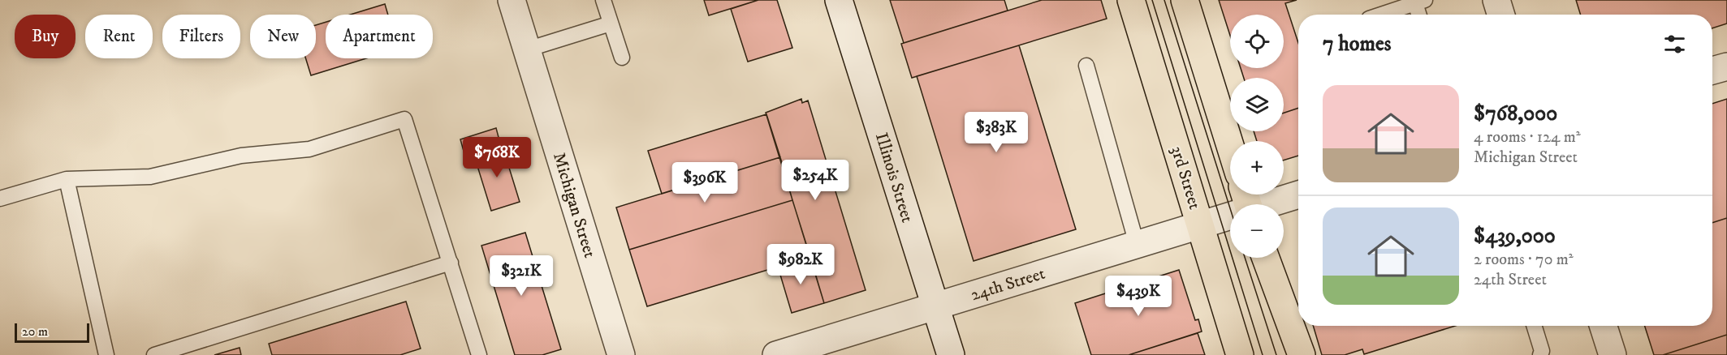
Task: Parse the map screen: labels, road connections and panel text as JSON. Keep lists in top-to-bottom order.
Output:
{
  "streets": {
    "main road": ["3rd Street"],
    "street": ["Illinois Street", "Michigan Street", "24th Street"]
  },
  "crossings": [
    ["Illinois Street", "24th Street"],
    ["3rd Street", "24th Street"]
  ],
  "scale_bar": "20 m",
  "page": {
    "map_buttons": ["+", "−"],
    "chip": [
      "Buy",
      "Rent",
      "Filters",
      "New",
      "Apartment"
    ],
    "heading": "7 homes",
    "list": [
      {
        "name": "$768,000",
        "note": "4 rooms · 124 m² · Michigan Street"
      },
      {
        "name": "$439,000",
        "note": "2 rooms · 70 m² · 24th Street"
      }
    ],
    "price": [
      "$383K",
      "$768K",
      "$254K",
      "$396K",
      "$982K",
      "$321K",
      "$439K"
    ],
    "scale": "20 m"
  }
}
